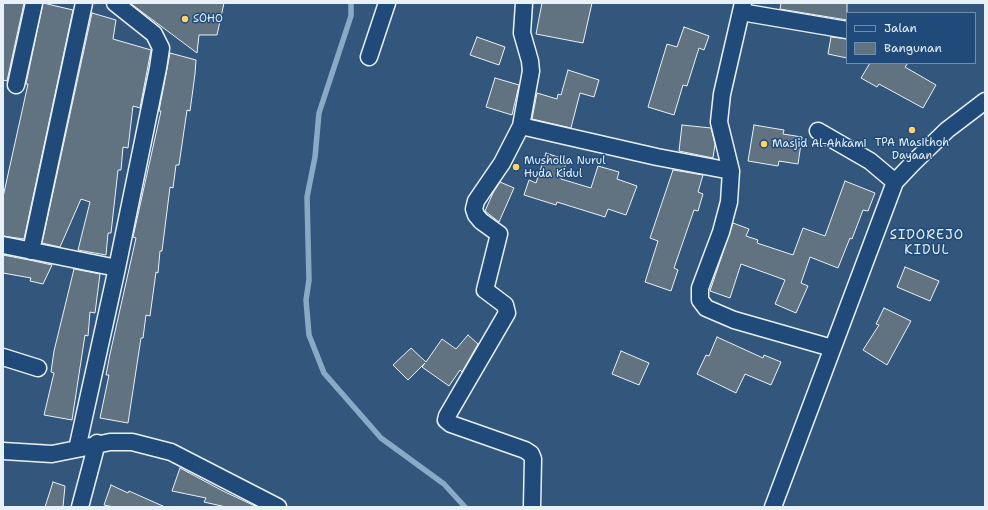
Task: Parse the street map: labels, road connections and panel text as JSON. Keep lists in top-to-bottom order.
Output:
{
  "districts": ["SIDOREJO KIDUL"],
  "places": [
    "SOHO",
    "TPA Masithoh Dayaan",
    "Masjid Al-Ahkami",
    "Musholla Nurul Huda Kidul"
  ],
  "legend": ["Jalan", "Bangunan"]
}
